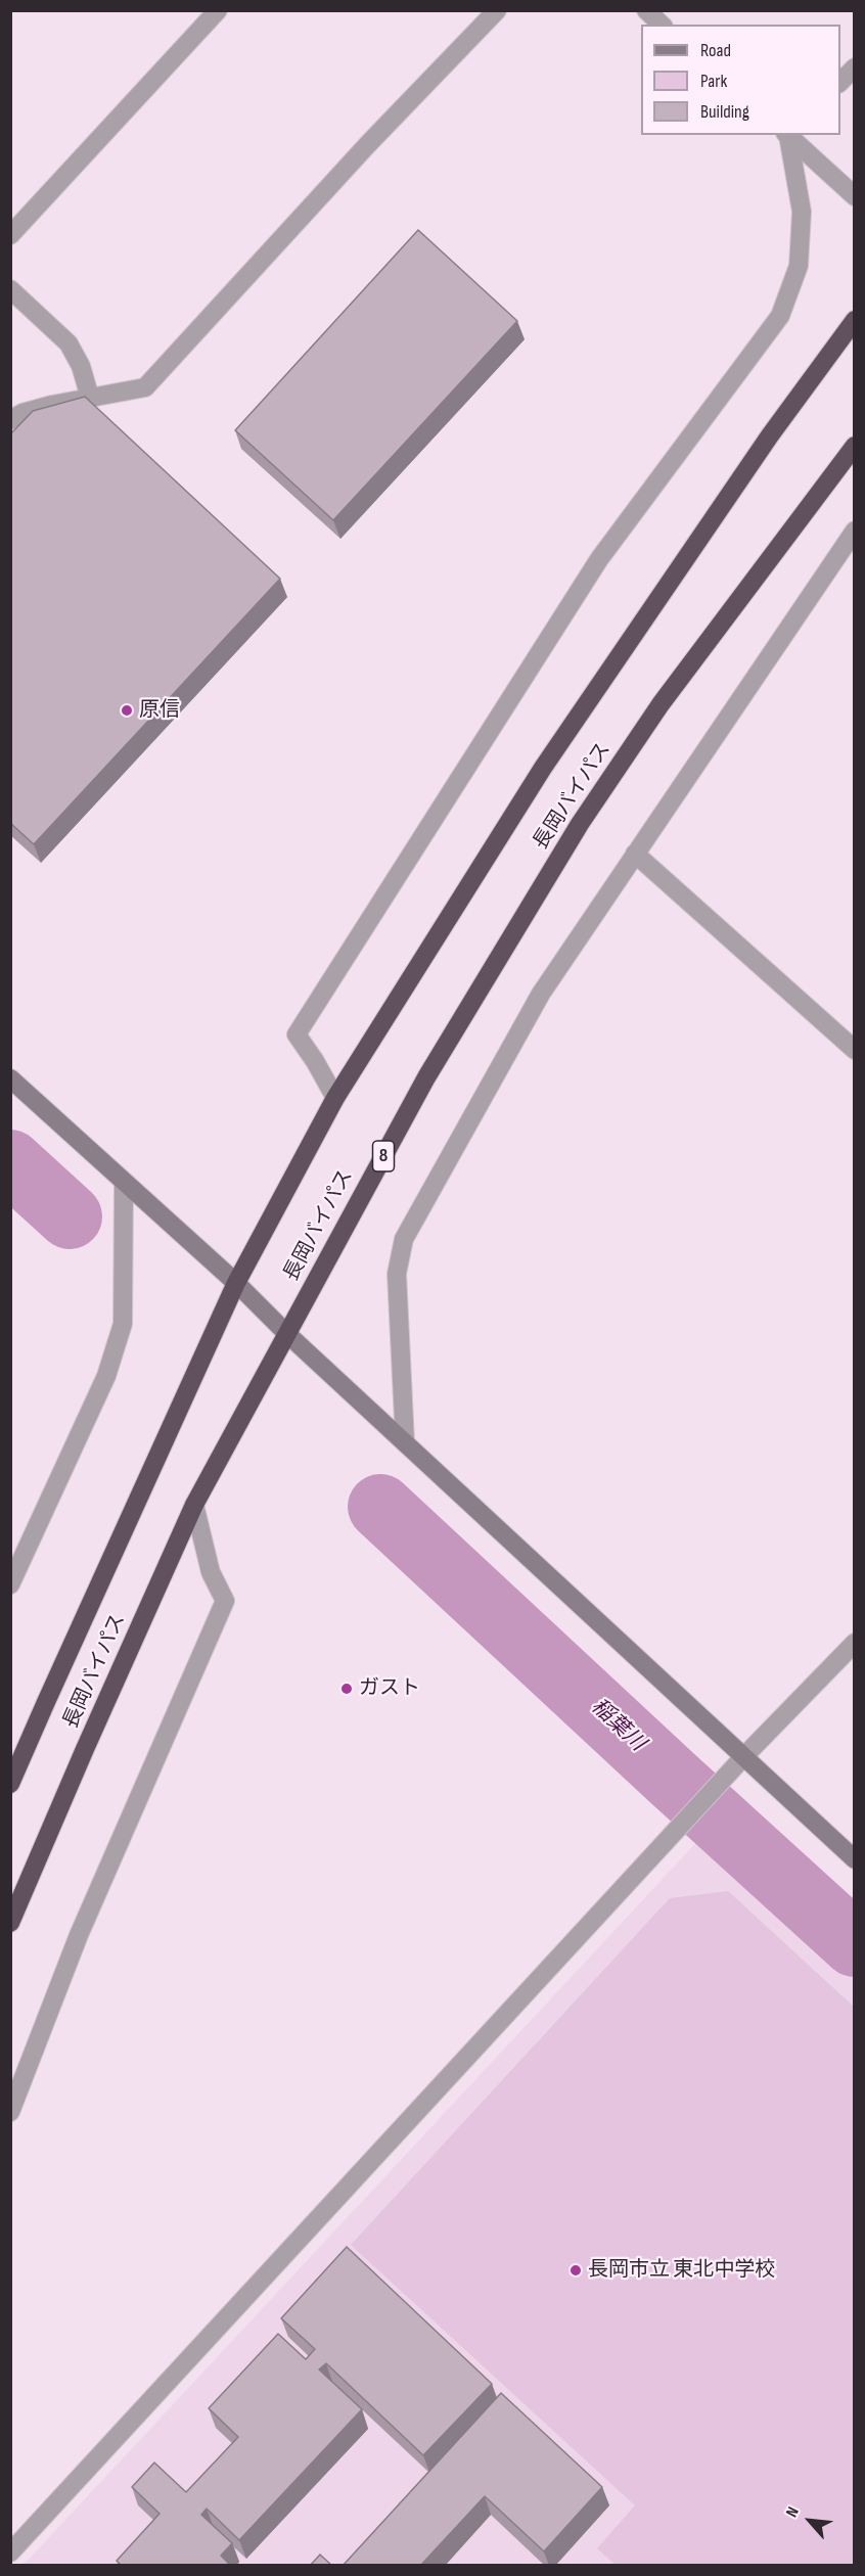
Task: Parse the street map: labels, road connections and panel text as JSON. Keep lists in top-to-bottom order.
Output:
{
  "streets": {
    "highway": ["長岡バイパス", "8"]
  },
  "water": ["稲葉川"],
  "places": ["原信", "ガスト", "長岡市立 東北中学校"],
  "legend": ["Road", "Park", "Building"],
  "north": "top left"
}
